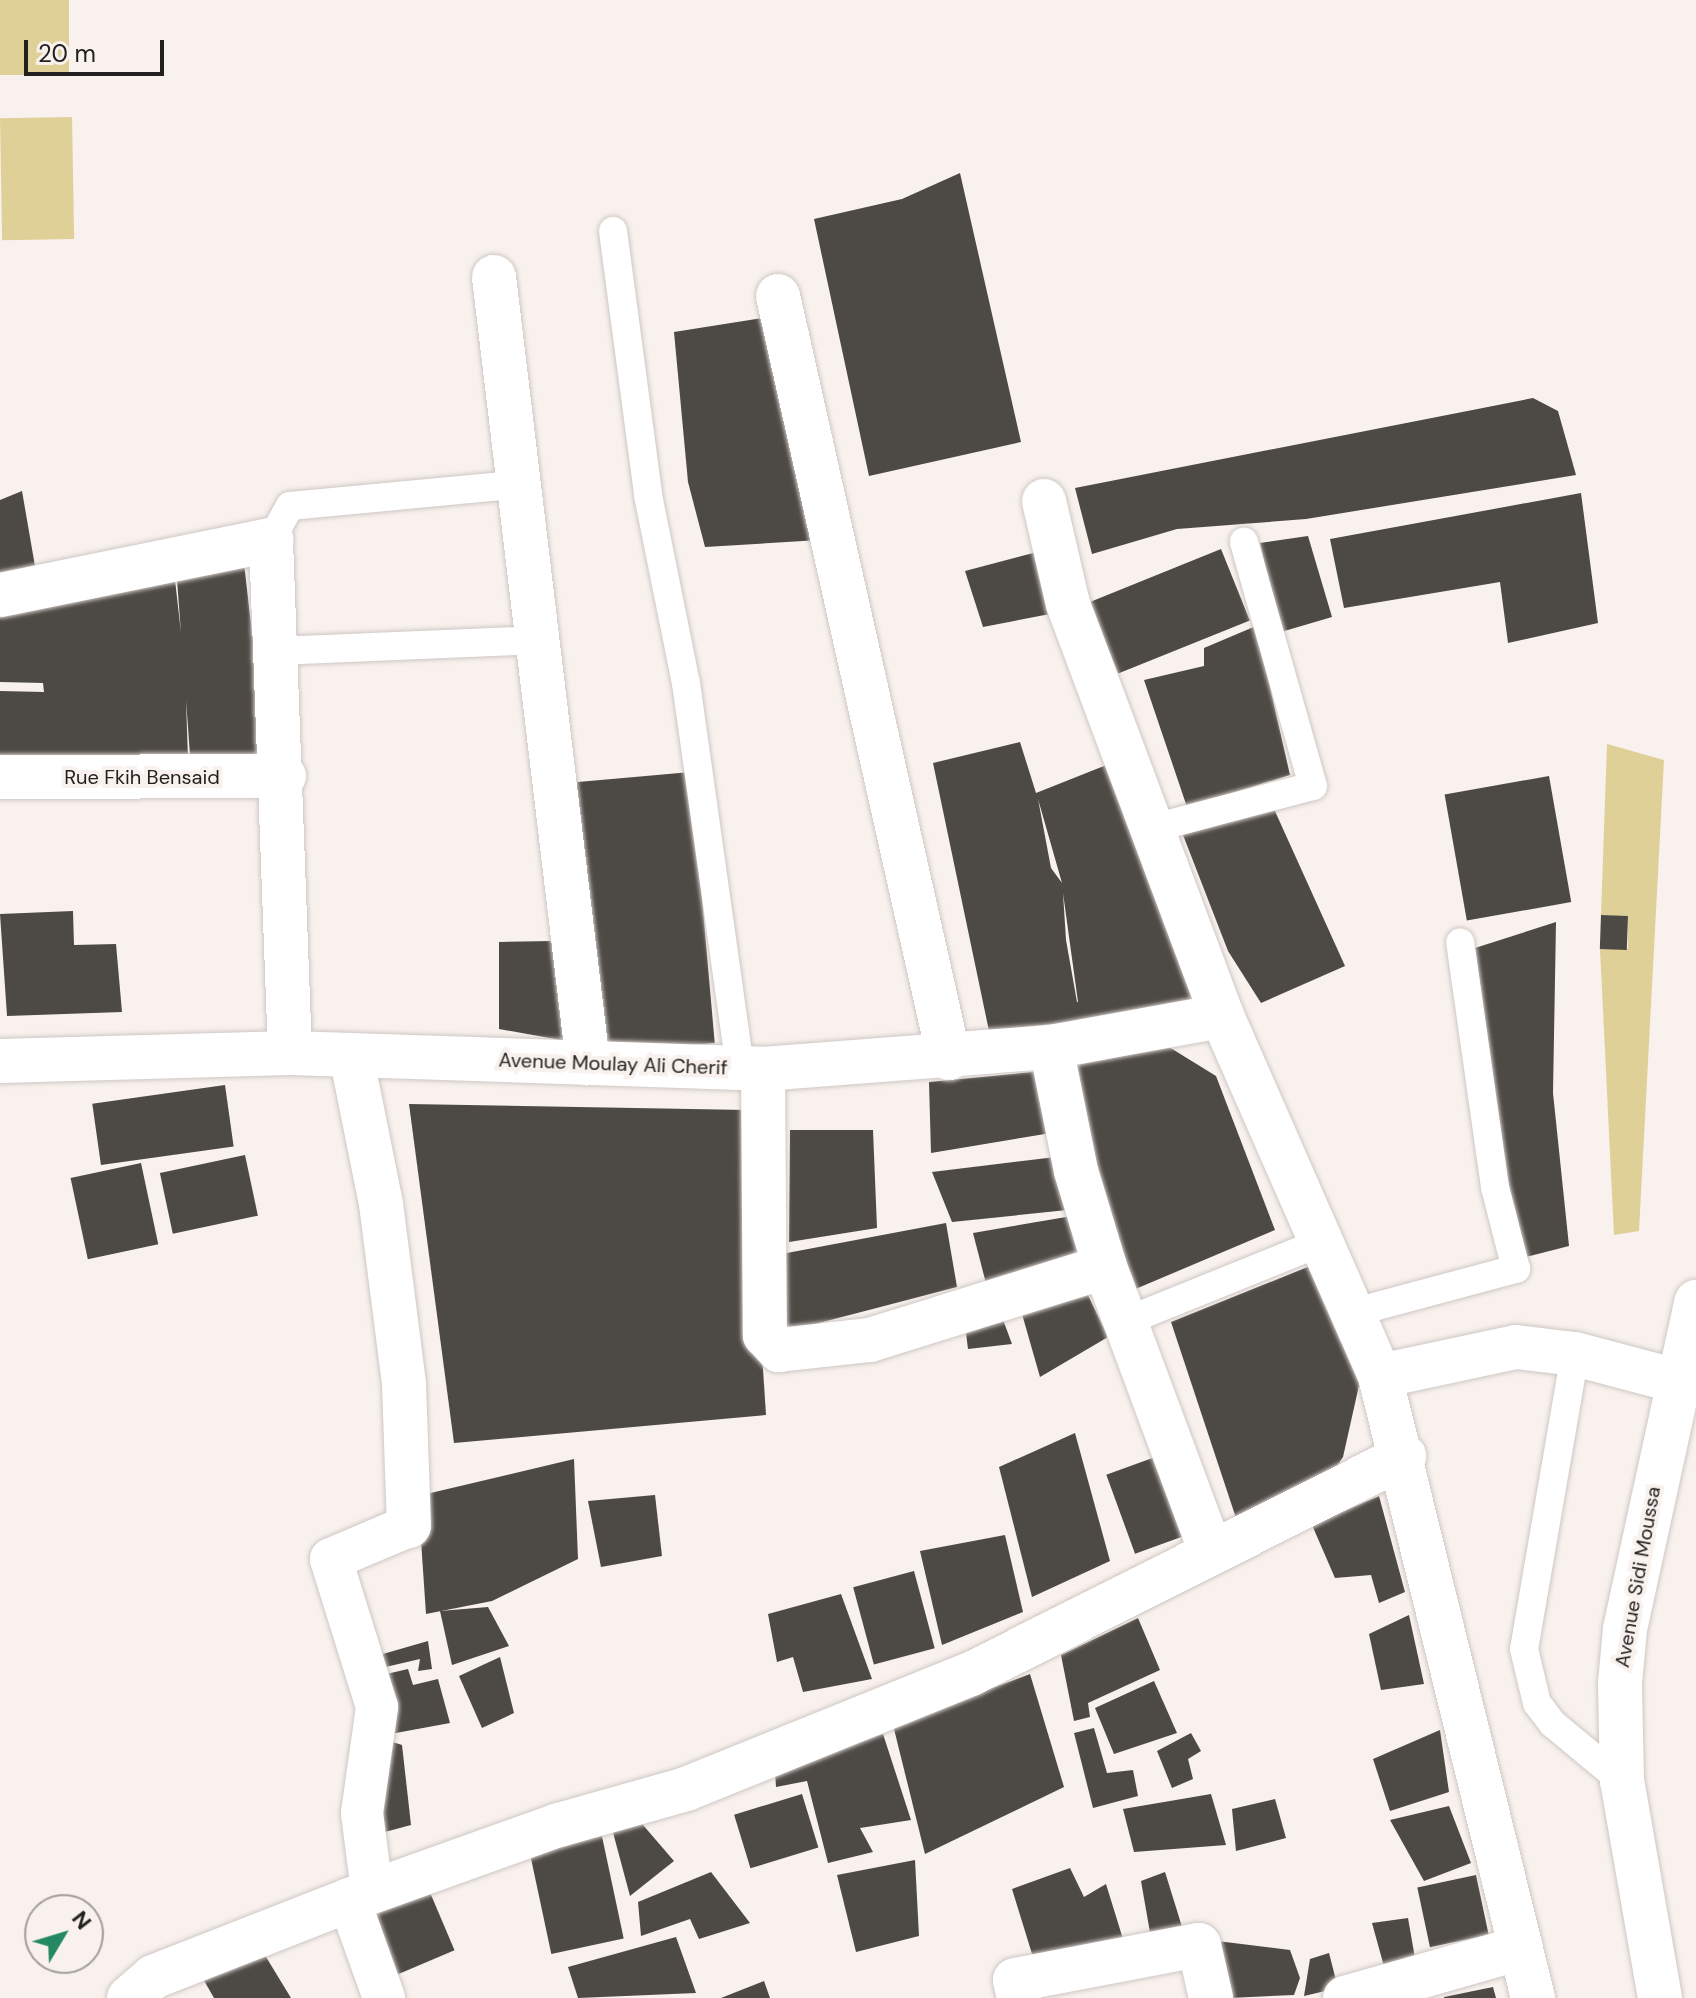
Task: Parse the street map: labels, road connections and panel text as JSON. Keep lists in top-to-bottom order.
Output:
{
  "streets": {
    "street": ["Rue Fkih Bensaid", "Avenue Moulay Ali Cherif", "Avenue Sidi Moussa"]
  },
  "scale_bar": "20 m",
  "north": "top right"
}
